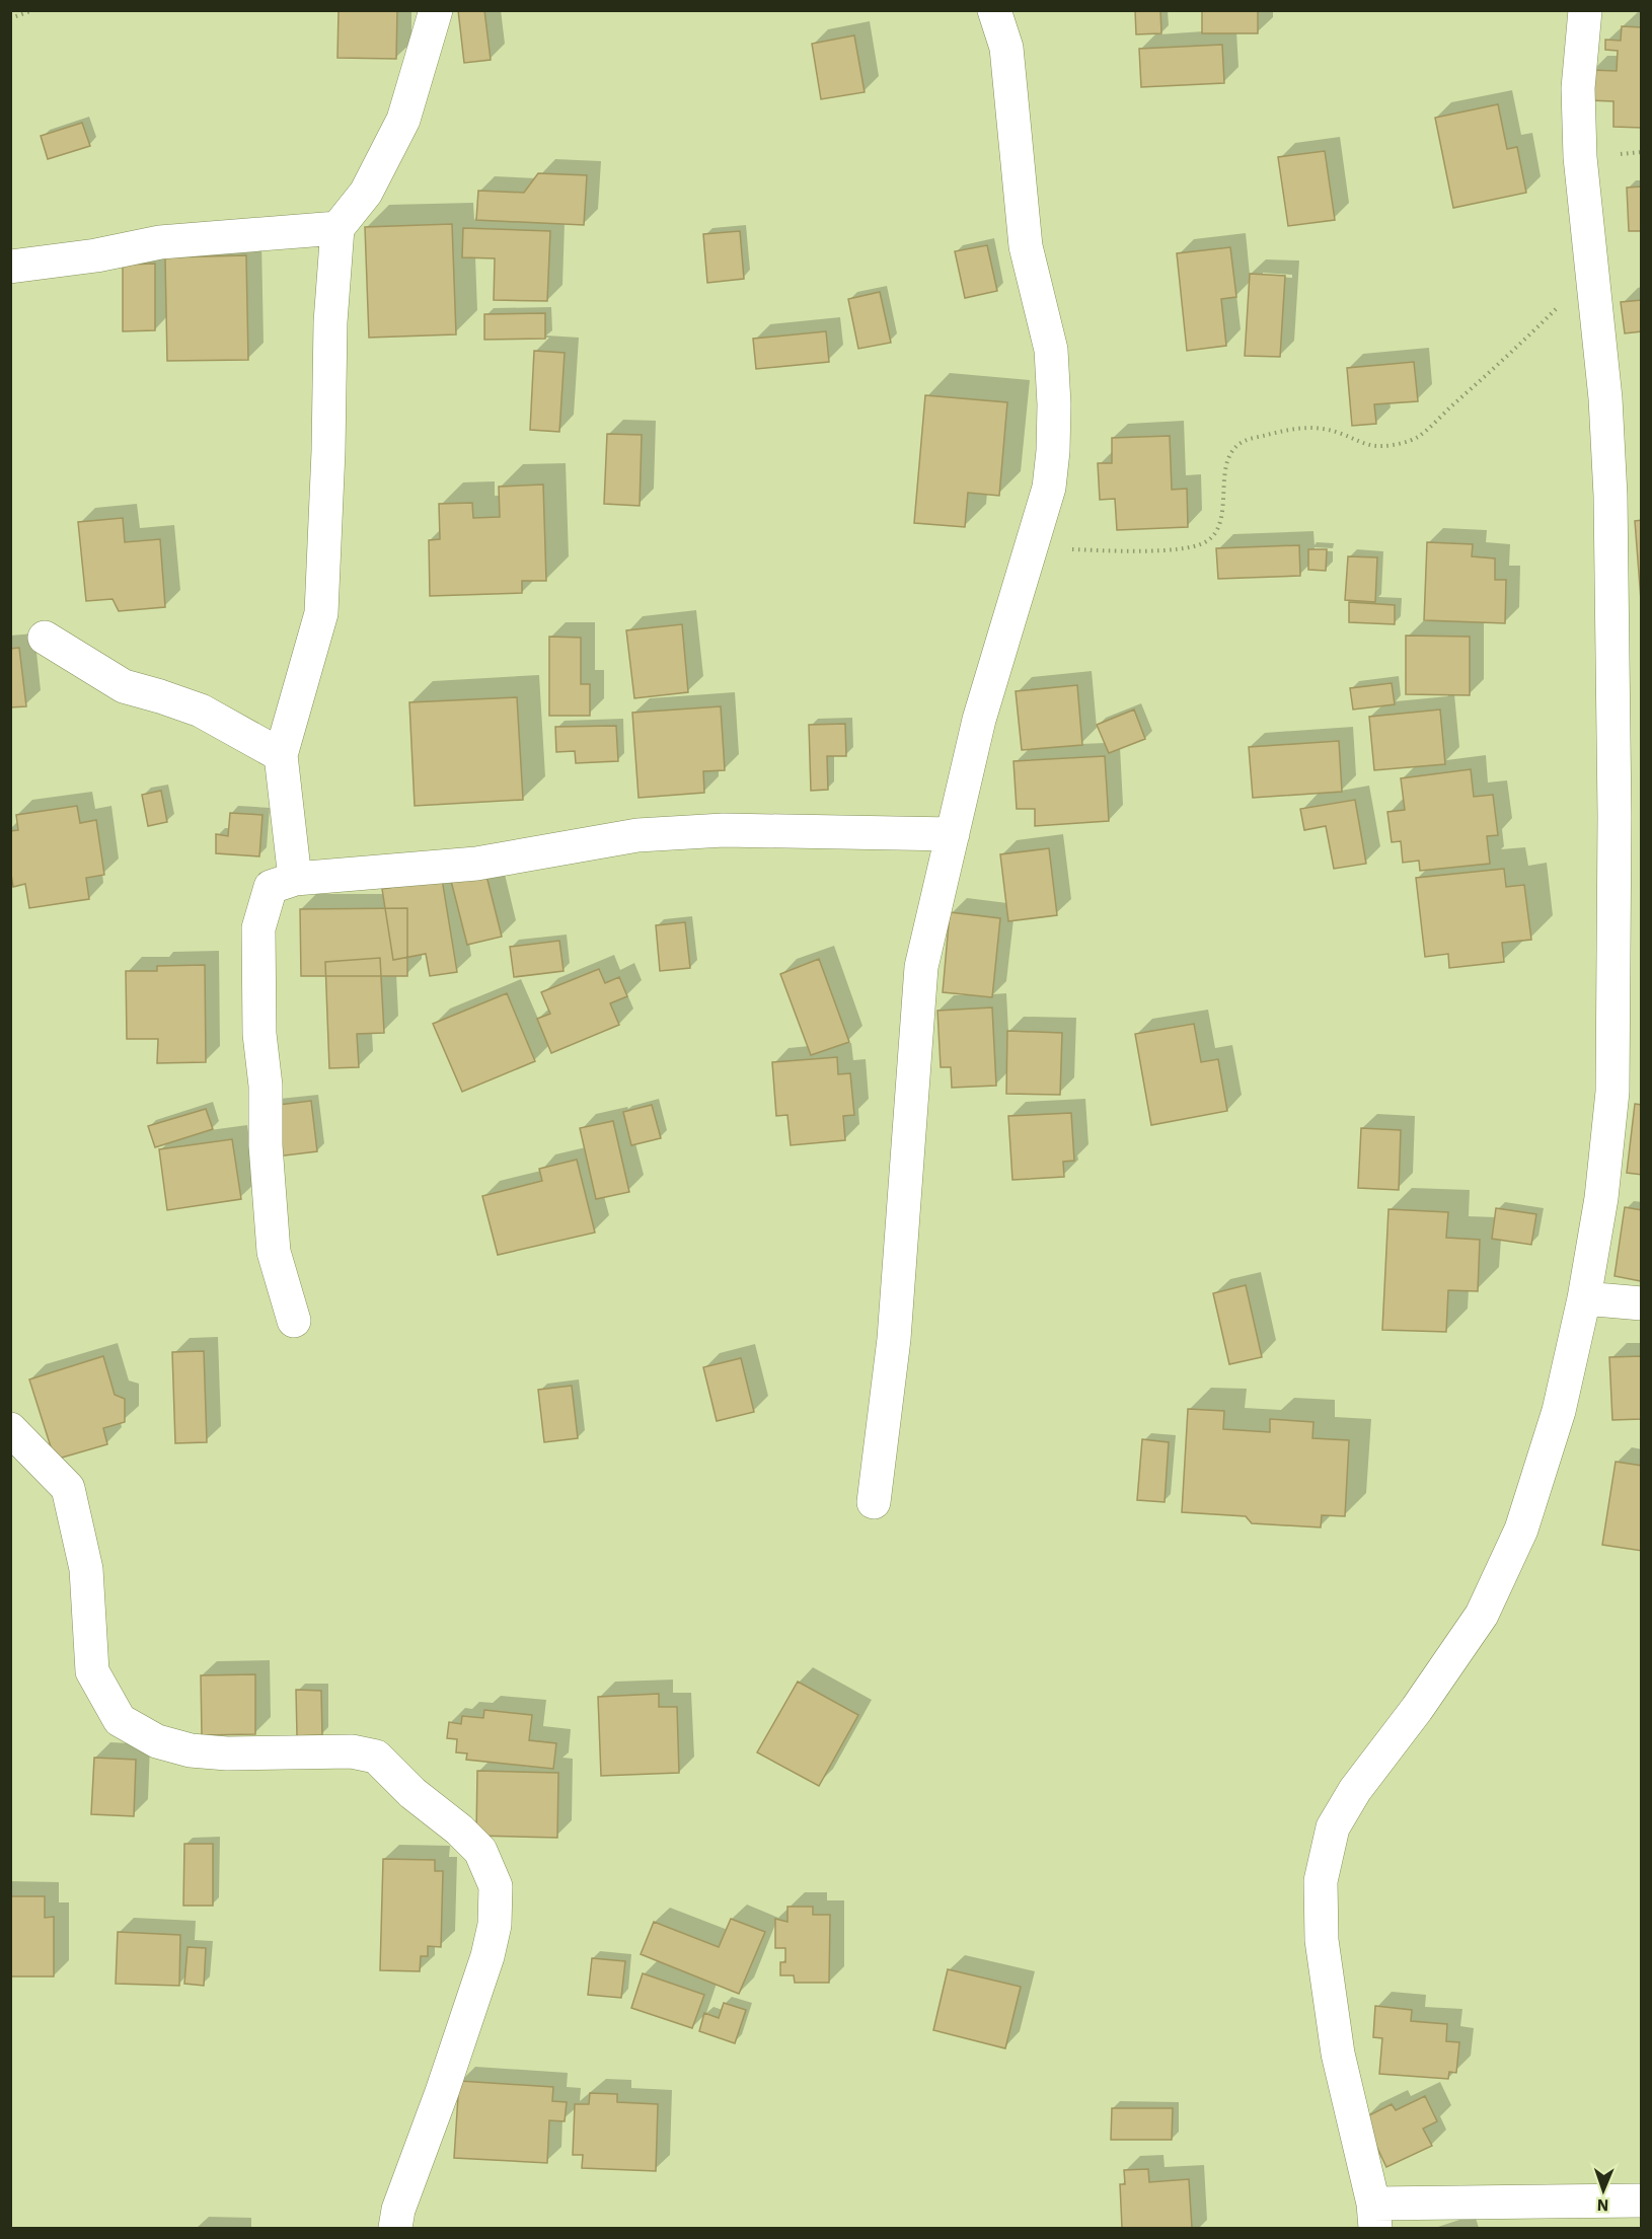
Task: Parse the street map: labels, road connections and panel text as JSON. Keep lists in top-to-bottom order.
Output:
{
  "north": "bottom"
}
